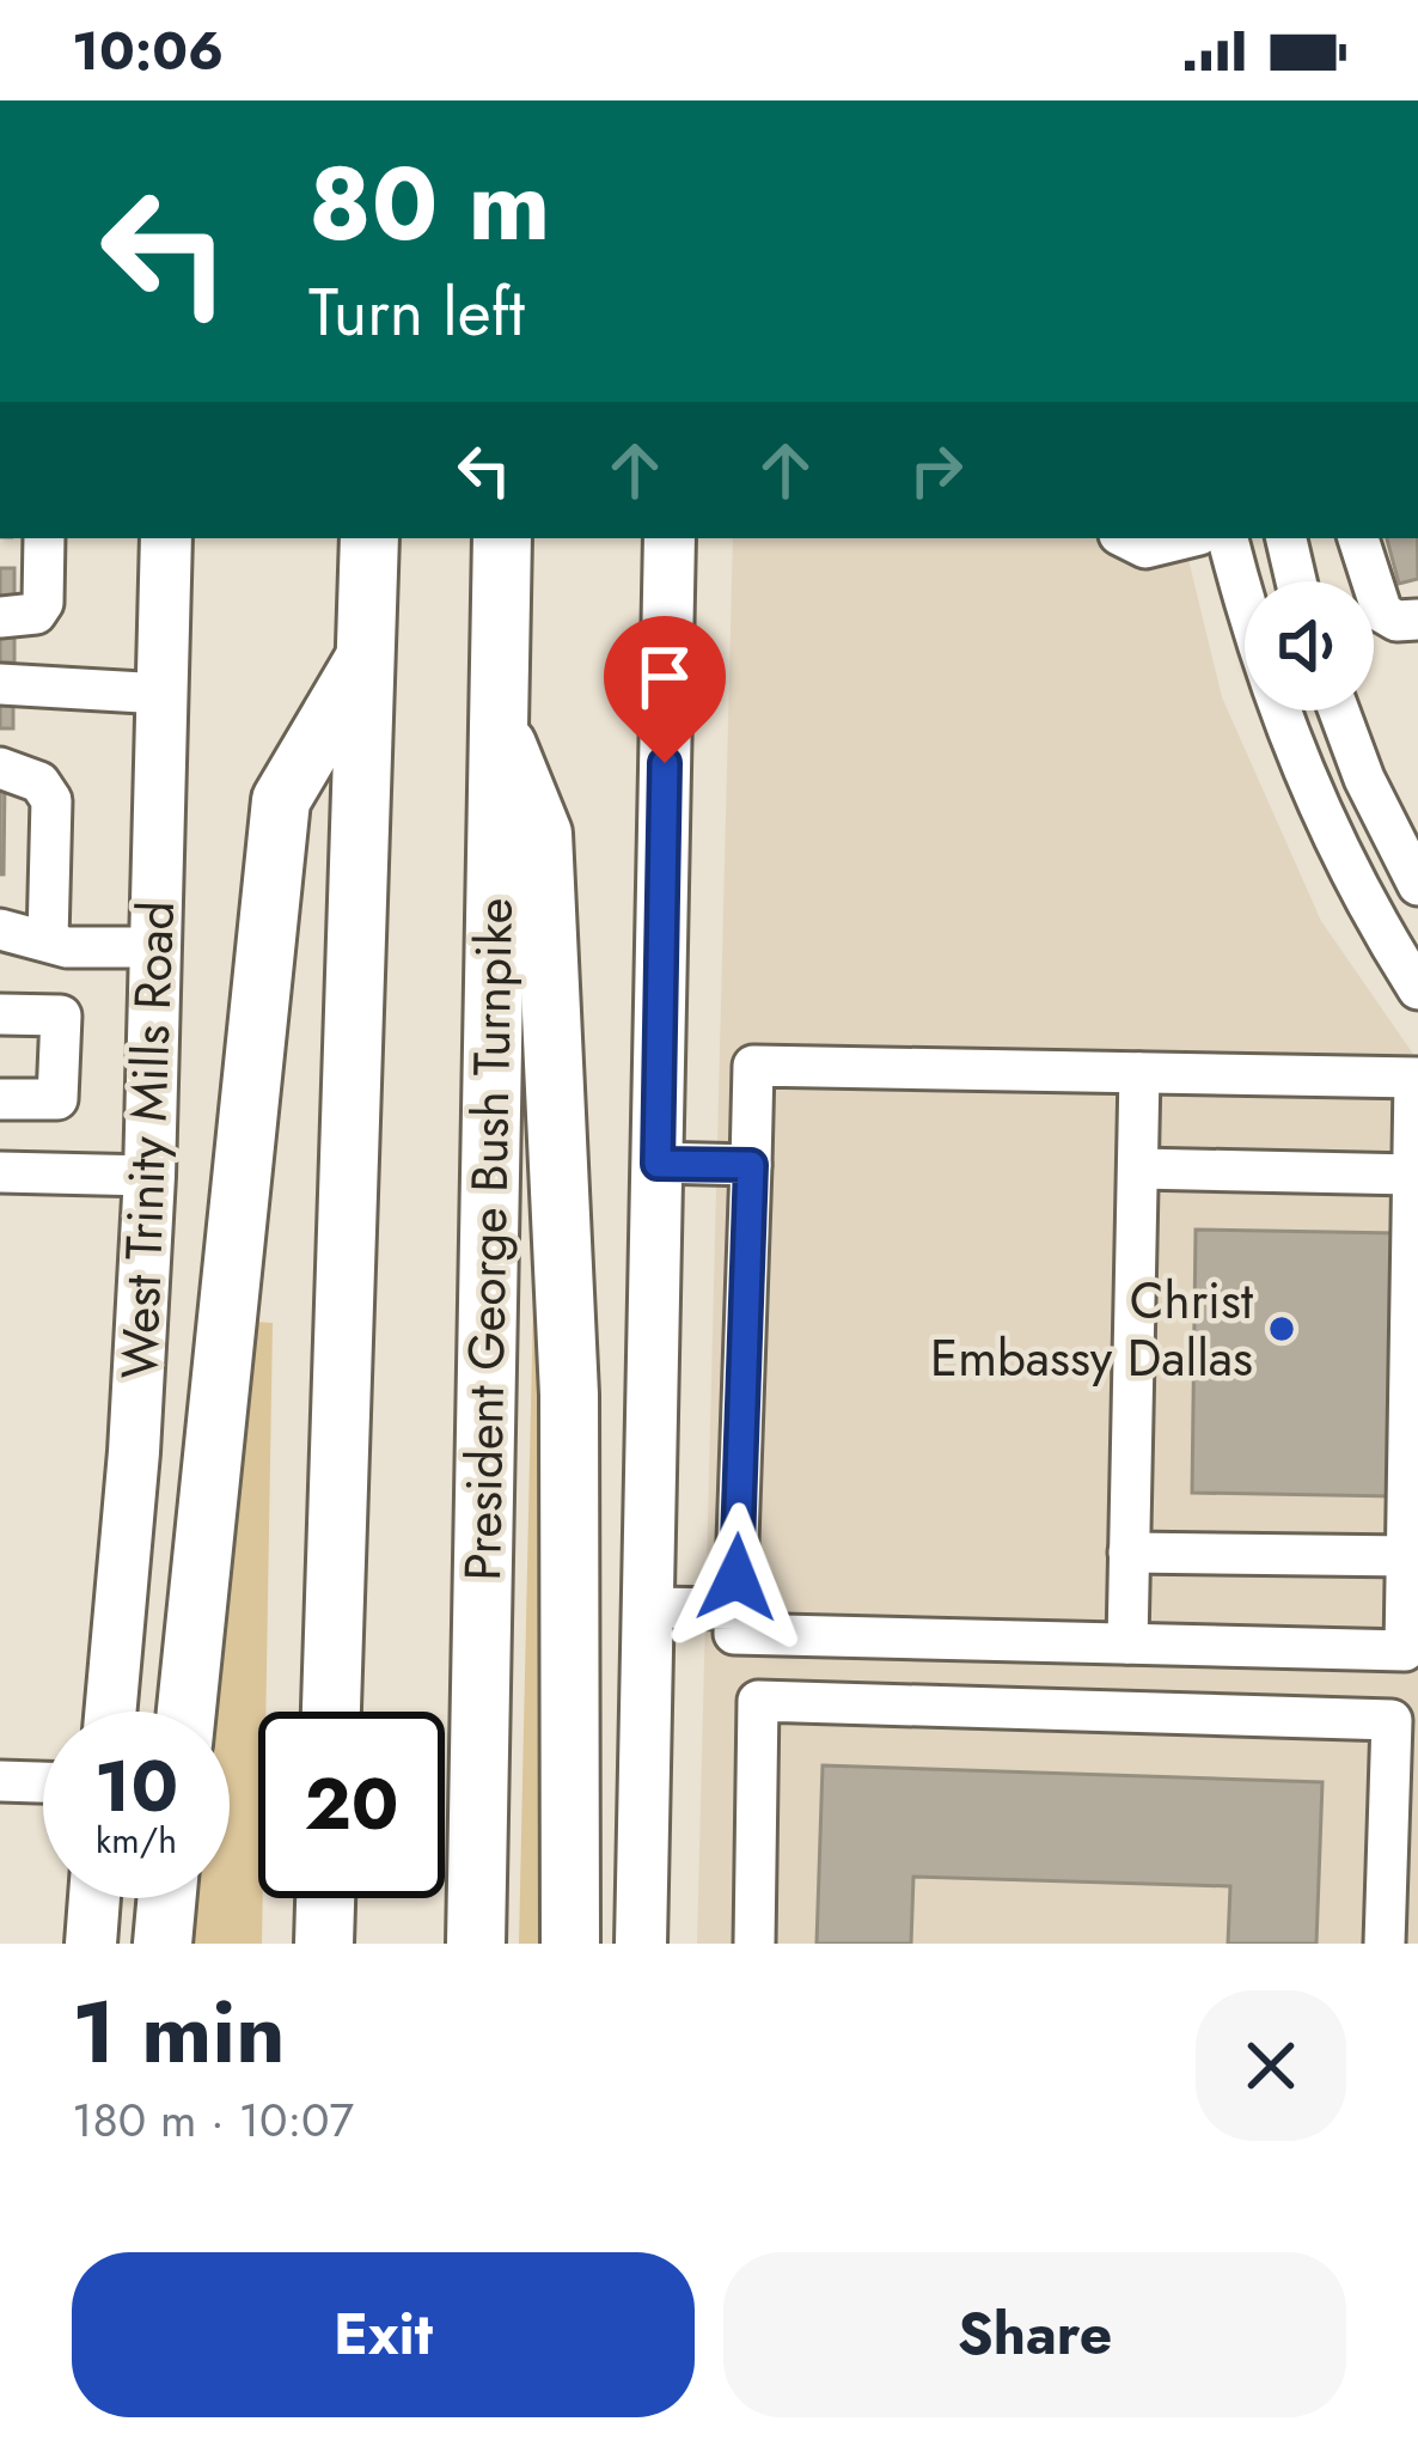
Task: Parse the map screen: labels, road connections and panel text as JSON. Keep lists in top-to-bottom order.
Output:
{
  "streets": {
    "highway": ["President George Bush Turnpike"],
    "main road": ["West Trinity Mills Road"]
  },
  "places": ["Christ Embassy Dallas"],
  "page": {
    "status": "10:06",
    "turn": ["80 m", "Turn left"],
    "speed": "10 km/h",
    "limit": "20",
    "heading": ["1 min", "180 m · 10:07"],
    "buttons": ["Exit", "Share"]
  }
}
